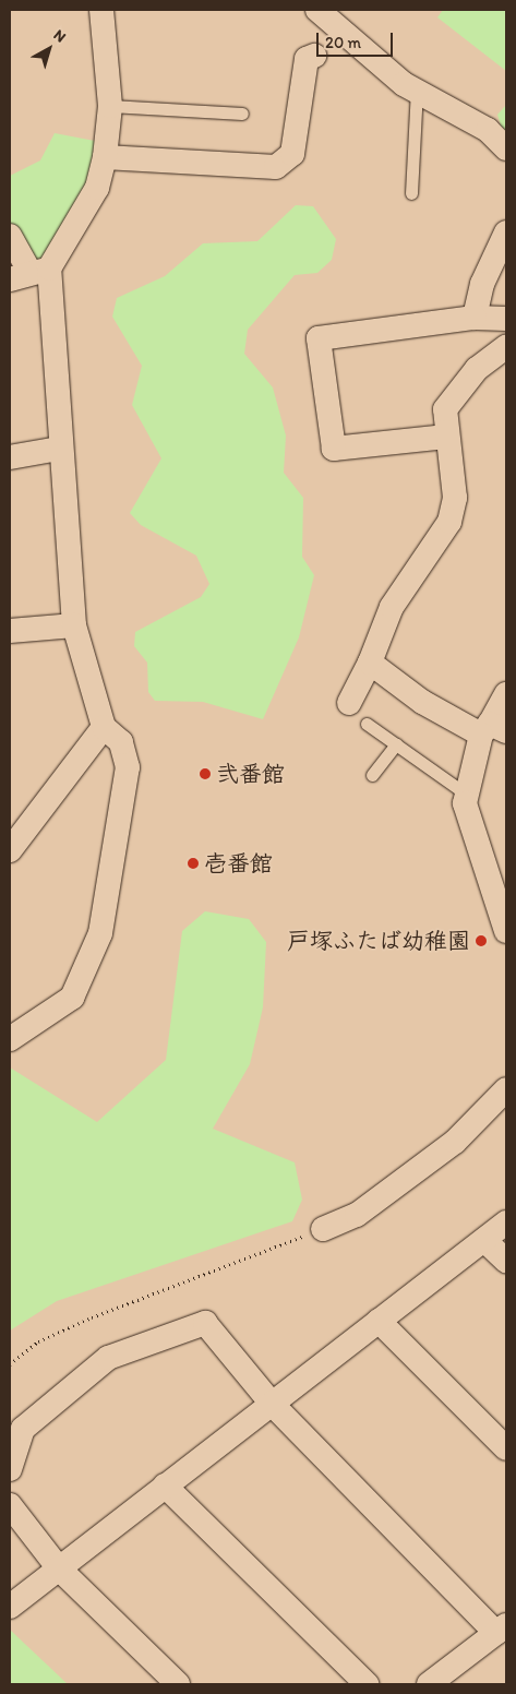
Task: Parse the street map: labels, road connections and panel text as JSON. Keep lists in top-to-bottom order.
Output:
{
  "places": ["弐番館", "壱番館", "戸塚ふたば幼稚園"],
  "scale_bar": "20 m",
  "north": "top right"
}
